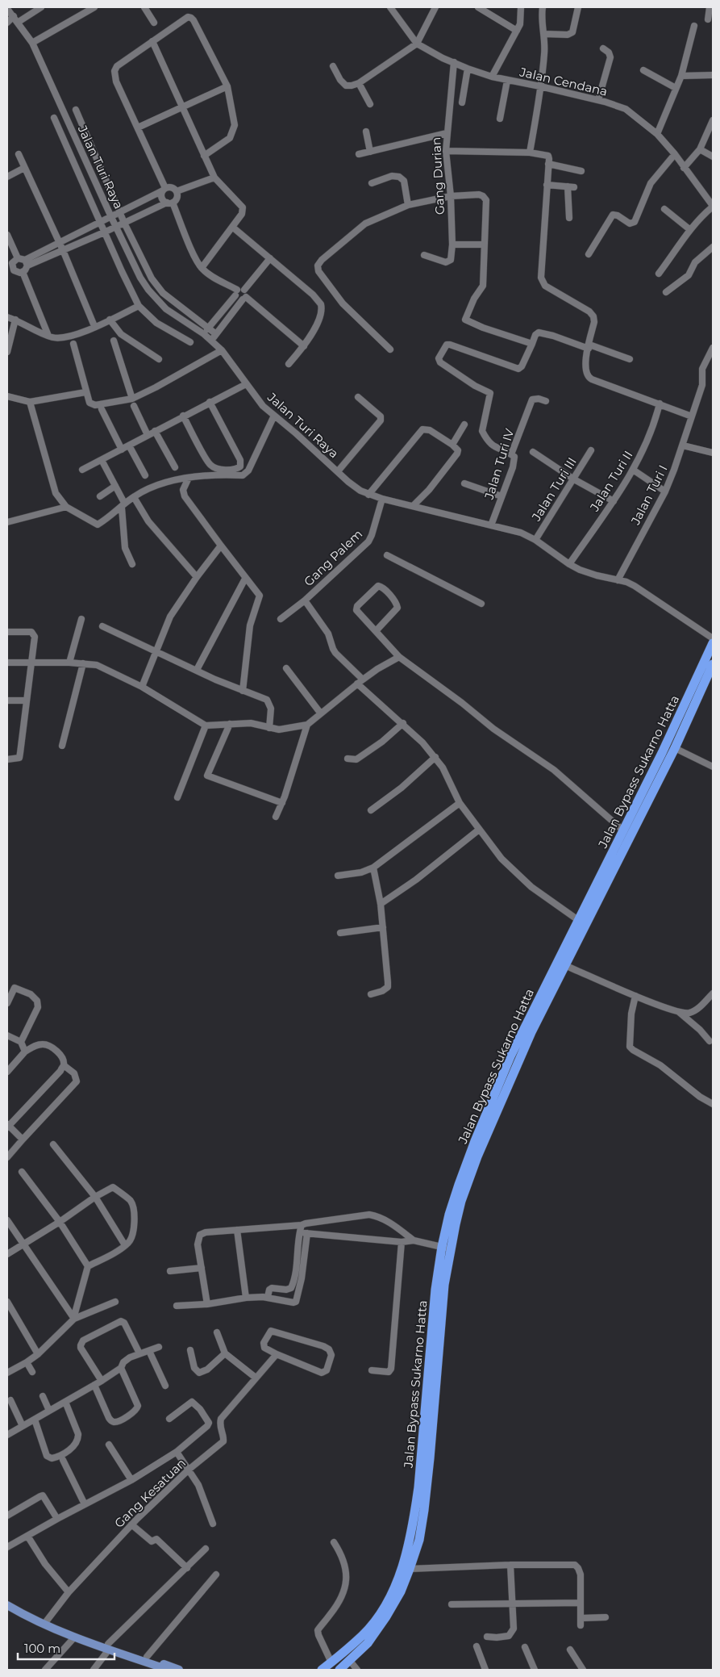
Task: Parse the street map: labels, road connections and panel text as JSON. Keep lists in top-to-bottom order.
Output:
{
  "streets": {
    "highway": ["Jalan Bypass Sukarno Hatta"],
    "street": [
      "Jalan Cendana",
      "Jalan Turi Raya",
      "Gang Durian",
      "Jalan Turi IV",
      "Jalan Turi II",
      "Jalan Turi III",
      "Jalan Turi I",
      "Gang Palem",
      "Gang Kesatuan"
    ]
  },
  "crossings": [
    ["Jalan Cendana", "Gang Durian"],
    ["Jalan Turi Raya", "Jalan Turi IV"],
    ["Jalan Turi Raya", "Jalan Turi II"],
    ["Jalan Turi Raya", "Jalan Turi III"],
    ["Jalan Turi Raya", "Jalan Turi I"],
    ["Jalan Turi Raya", "Gang Palem"]
  ],
  "scale_bar": "100 m"
}
